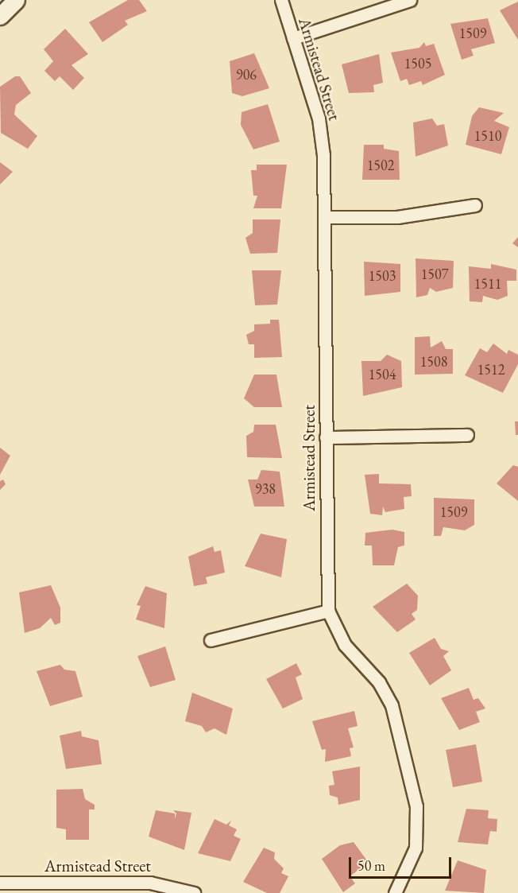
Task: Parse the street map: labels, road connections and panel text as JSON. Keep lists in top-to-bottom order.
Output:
{
  "streets": {
    "street": ["Armistead Street"]
  },
  "house_numbers": [
    "1509",
    "1505",
    "906",
    "1510",
    "1502",
    "1507",
    "1503",
    "1511",
    "1508",
    "1512",
    "1504",
    "938",
    "1509"
  ],
  "scale_bar": "50 m"
}
